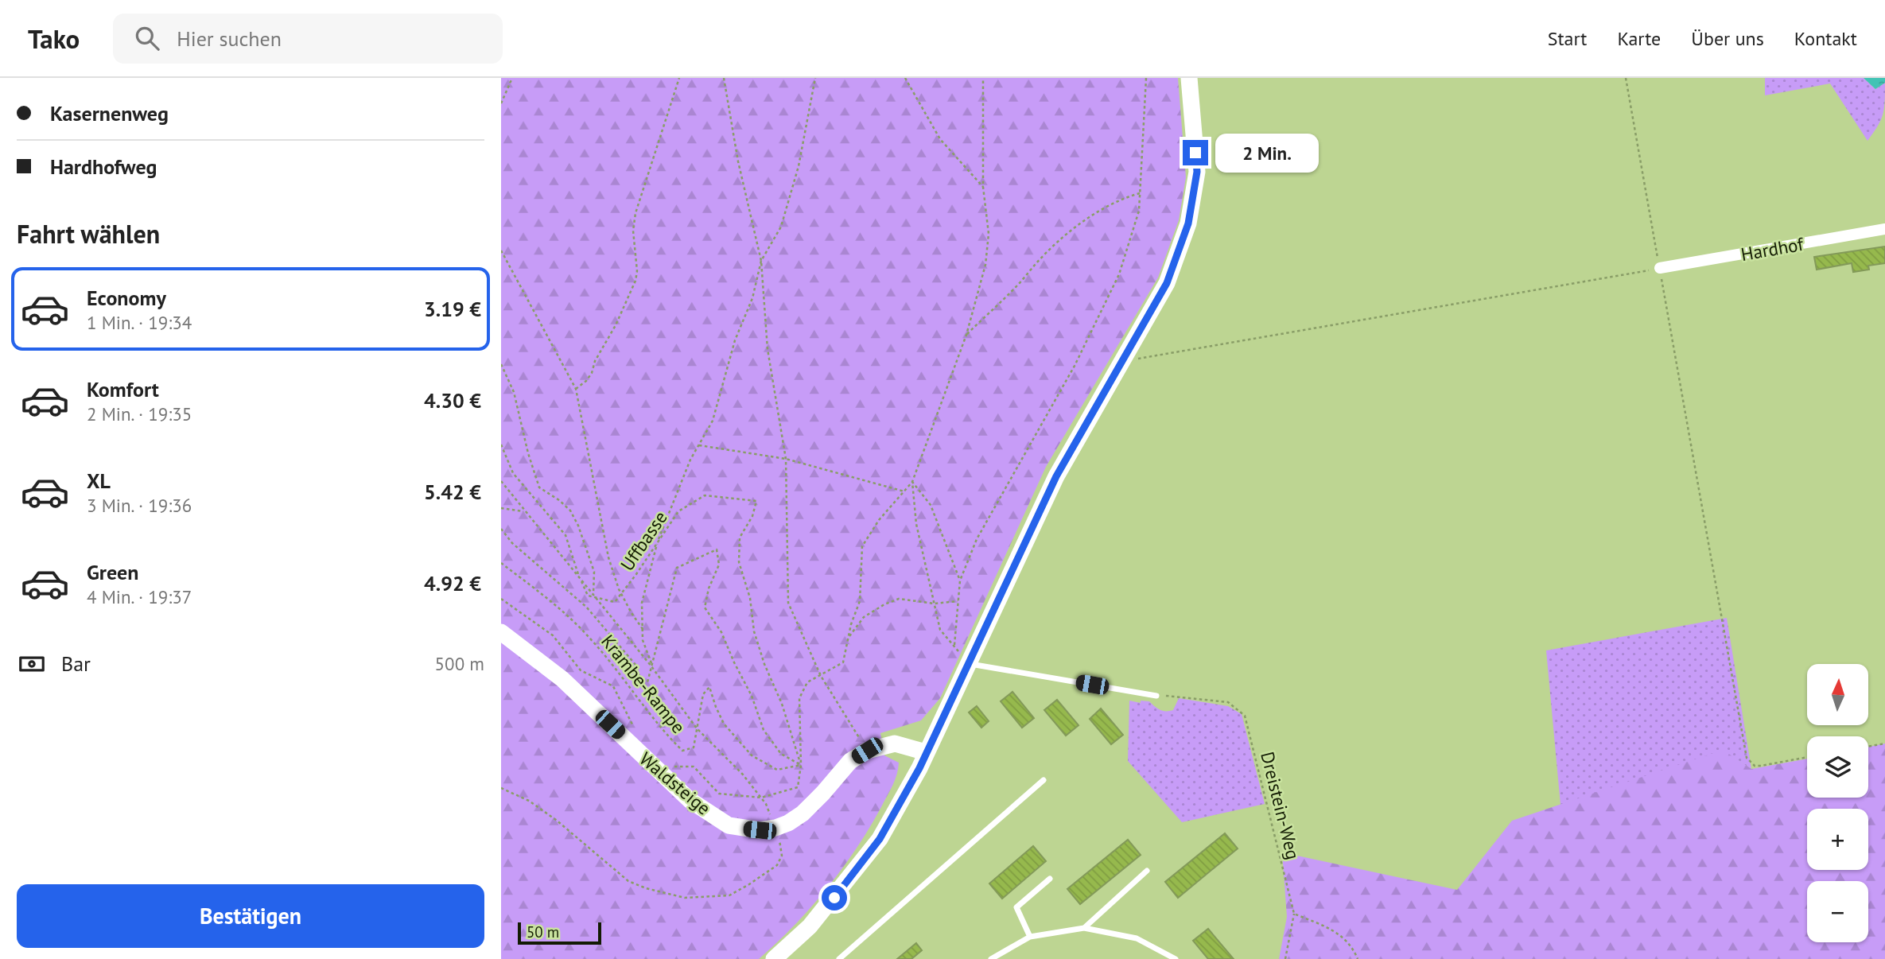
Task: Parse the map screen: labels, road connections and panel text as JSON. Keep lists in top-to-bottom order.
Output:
{
  "streets": {
    "street": ["Hardhof", "Waldsteige"],
    "path": ["Uffbasse", "Krambe-Rampe", "Dreistein-Weg"]
  },
  "crossings": [
    ["Uffbasse", "Krambe-Rampe"]
  ],
  "scale_bar": "50 m",
  "north": "top",
  "page": {
    "header": "Tako",
    "search": "Hier suchen",
    "nav": [
      "Start",
      "Karte",
      "Über uns",
      "Kontakt"
    ],
    "banner": ["Kasernenweg", "Hardhofweg"],
    "bubble": "2 Min.",
    "heading": "Fahrt wählen",
    "list": [
      {
        "name": "Economy",
        "note": "1 Min. · 19:34",
        "value": "3.19 €"
      },
      {
        "name": "Komfort",
        "note": "2 Min. · 19:35",
        "value": "4.30 €"
      },
      {
        "name": "XL",
        "note": "3 Min. · 19:36",
        "value": "5.42 €"
      },
      {
        "name": "Green",
        "note": "4 Min. · 19:37",
        "value": "4.92 €"
      }
    ],
    "pay": ["Bar", "500 m"],
    "map_buttons": ["+", "−"],
    "buttons": "Bestätigen",
    "scale": "50 m"
  }
}
